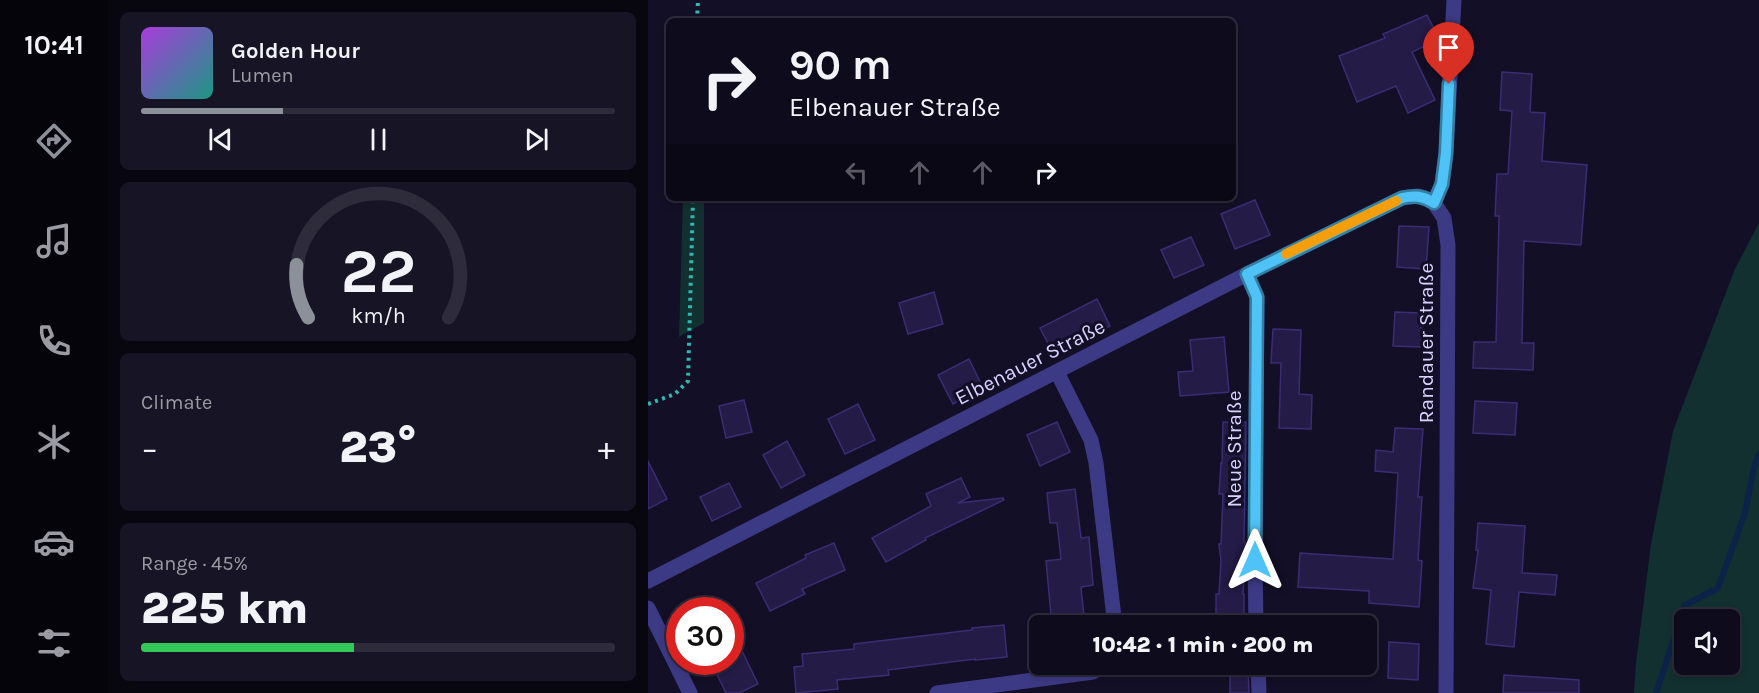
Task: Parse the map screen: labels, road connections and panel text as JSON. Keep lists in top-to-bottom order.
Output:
{
  "streets": {
    "street": ["Randauer Straße", "Elbenauer Straße", "Neue Straße"]
  },
  "crossings": [
    ["Randauer Straße", "Elbenauer Straße"],
    ["Elbenauer Straße", "Neue Straße"]
  ],
  "page": {
    "tabs": "10:41",
    "turn": ["90 m", "Elbenauer Straße"],
    "song": ["Golden Hour", "Lumen"],
    "tile": [
      "Climate",
      ["Range · 45%", "225 km"]
    ],
    "heat": ["−", "23°", "+"],
    "limit": "30",
    "trip": "10:42 · 1 min · 200 m",
    "gauge": ["22", "km/h"]
  }
}
